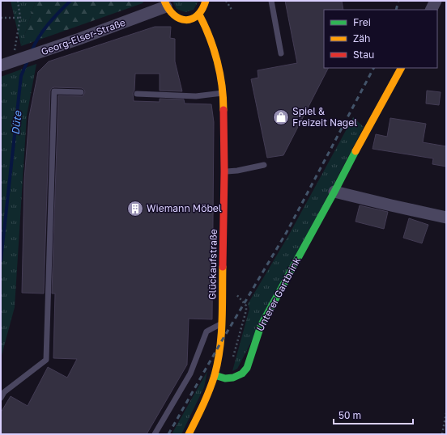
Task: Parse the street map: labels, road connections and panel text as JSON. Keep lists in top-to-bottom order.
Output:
{
  "streets": {
    "main road": ["Glückaufstraße", "Unterer Gartbrink"],
    "street": ["Georg-Elser-Straße"]
  },
  "crossings": [
    ["Glückaufstraße", "Unterer Gartbrink"]
  ],
  "water": ["Düte"],
  "places": {
    "shop": ["Spiel & Freizeit Nagel"],
    "building": ["Wiemann Möbel"]
  },
  "legend": ["Frei", "Zäh", "Stau"],
  "scale_bar": "50 m"
}
